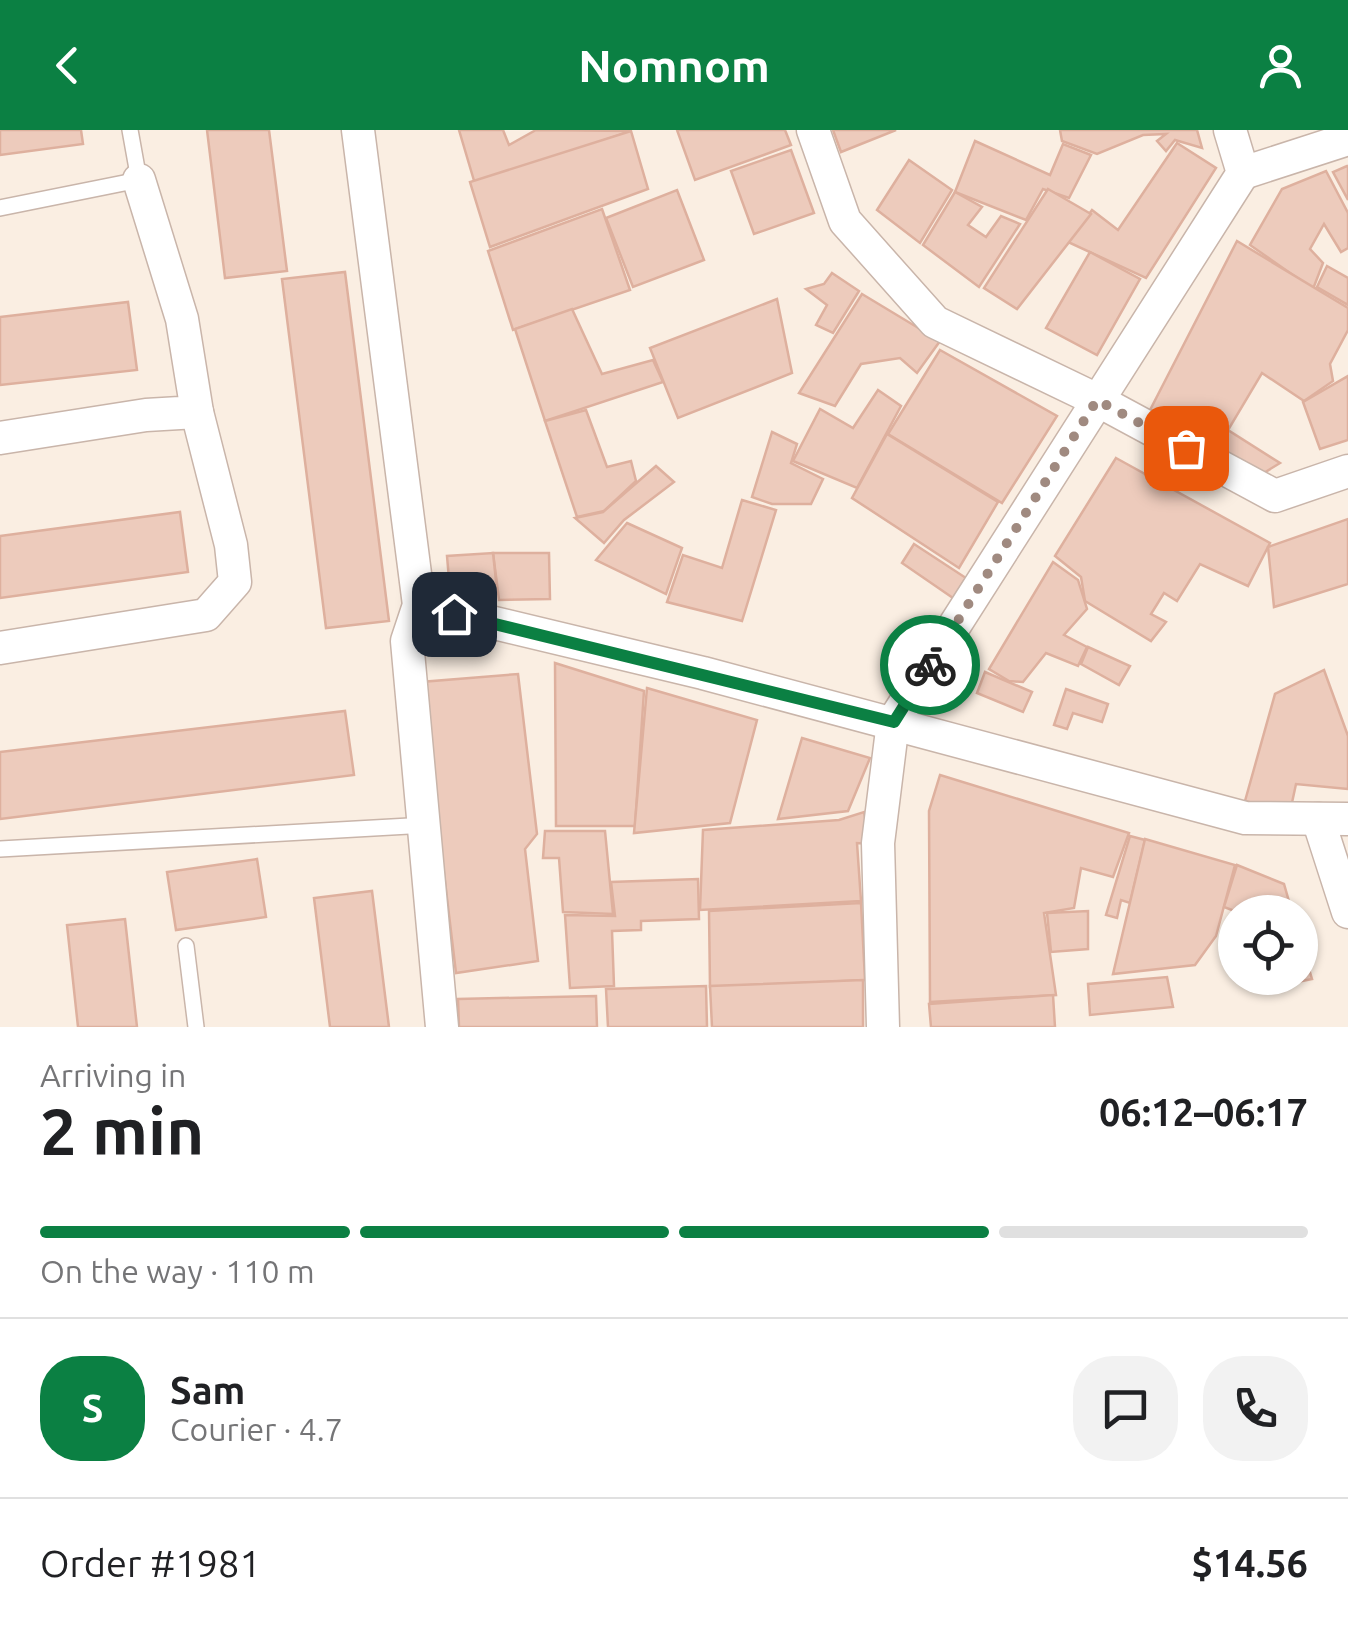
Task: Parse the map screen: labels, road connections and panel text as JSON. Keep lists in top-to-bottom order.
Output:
{
  "page": {
    "header": "Nomnom",
    "heading": ["2 min", "Arriving in", "06:12–06:17"],
    "panel": [
      "Sam",
      "Courier · 4.7",
      "Order #1981",
      "$14.56"
    ],
    "bar": "On the way · 110 m",
    "round": "S"
  }
}
